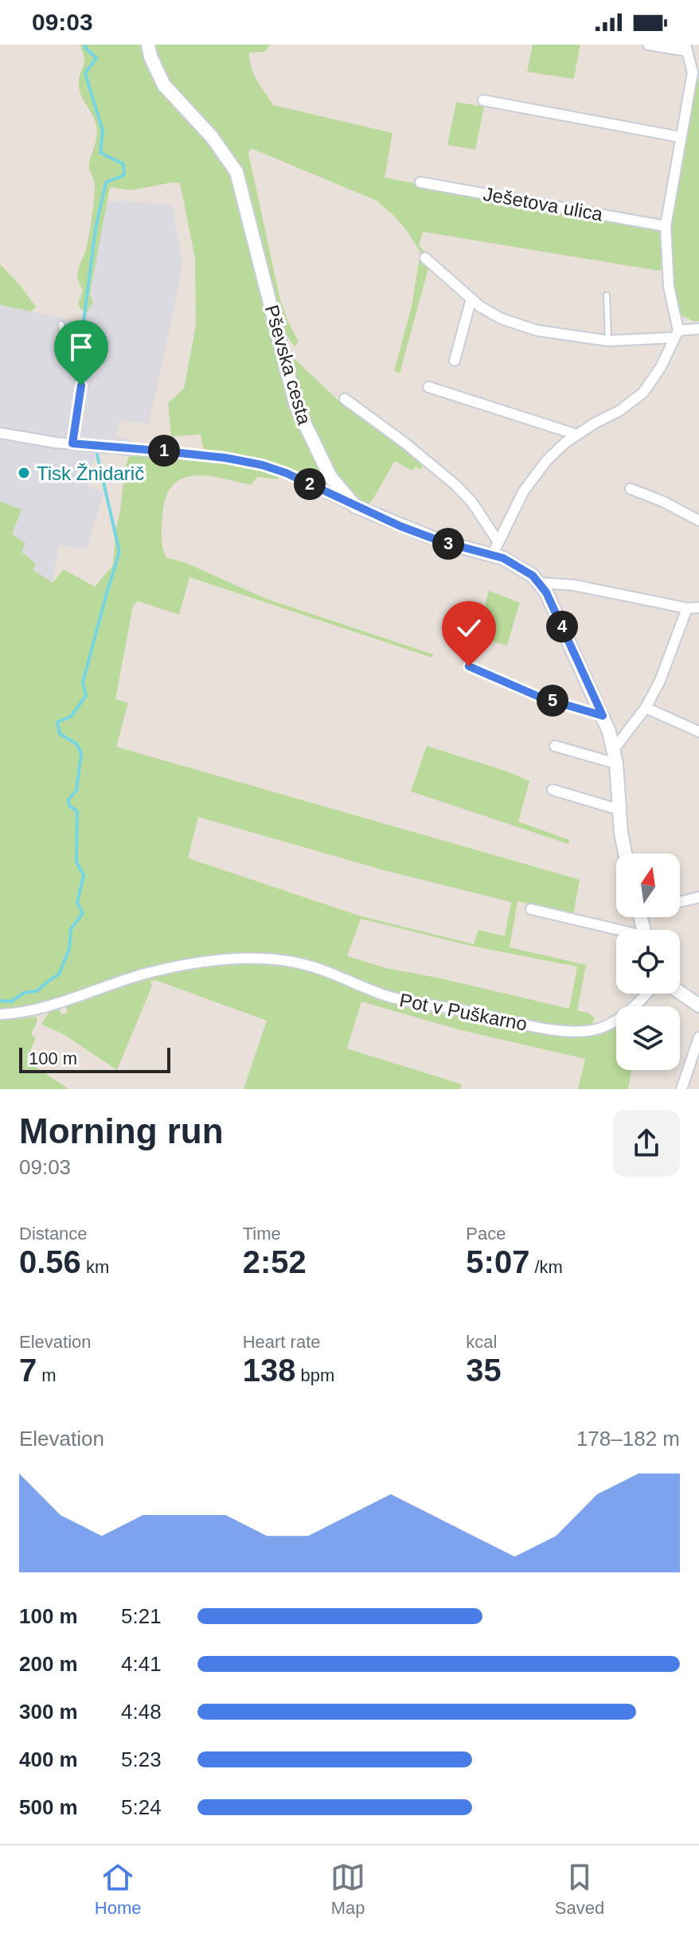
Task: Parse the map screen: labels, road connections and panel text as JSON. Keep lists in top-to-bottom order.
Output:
{
  "streets": {
    "street": ["Ješetova ulica", "Pševska cesta", "Pot v Puškarno"]
  },
  "places": ["Tisk Žnidarič"],
  "scale_bar": "100 m",
  "north": "top",
  "page": {
    "status": "09:03",
    "pins": [
      "1",
      "2",
      "3",
      "4",
      "5"
    ],
    "scale": "100 m",
    "heading": ["Morning run", "09:03"],
    "stats": [
      ["Distance", "0.56 km"],
      ["Time", "2:52"],
      ["Pace", "5:07 /km"],
      ["Elevation", "7 m"],
      ["Heart rate", "138 bpm"],
      ["kcal", "35"]
    ],
    "chart": ["Elevation", "178–182 m"],
    "list": [
      {
        "name": "100 m",
        "note": "5:21"
      },
      {
        "name": "200 m",
        "note": "4:41"
      },
      {
        "name": "300 m",
        "note": "4:48"
      },
      {
        "name": "400 m",
        "note": "5:23"
      },
      {
        "name": "500 m",
        "note": "5:24"
      }
    ],
    "tabs": ["Home", "Map", "Saved"]
  }
}
